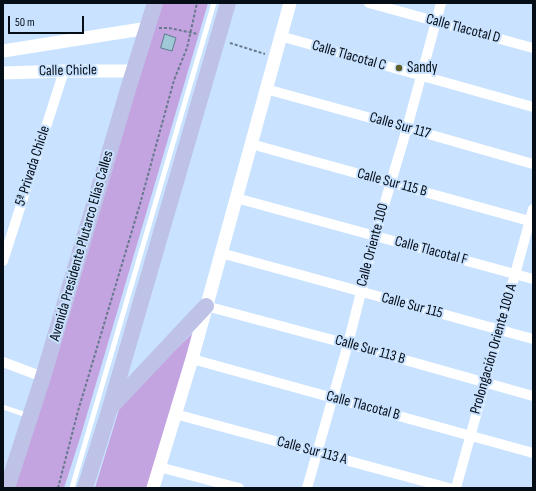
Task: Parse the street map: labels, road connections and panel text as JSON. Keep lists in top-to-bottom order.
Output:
{
  "streets": {
    "main road": ["Avenida Presidente Plutarco Elías Calles"],
    "street": [
      "Calle Tlacotal D",
      "Calle Tlacotal C",
      "Calle Chicle",
      "Calle Sur 117",
      "5ª Privada Chicle",
      "Calle Sur 115 B",
      "Calle Oriente 100",
      "Calle Tlacotal F",
      "Calle Sur 115",
      "Prolongación Oriente 100 A",
      "Calle Sur 113 B",
      "Calle Tlacotal B",
      "Calle Sur 113 A"
    ]
  },
  "crossings": [
    ["Calle Tlacotal D", "Calle Oriente 100"],
    ["Calle Tlacotal C", "Calle Oriente 100"],
    ["Calle Chicle", "5ª Privada Chicle"],
    ["Calle Chicle", "Avenida Presidente Plutarco Elías Calles"],
    ["Calle Sur 117", "Calle Oriente 100"],
    ["Calle Sur 115 B", "Calle Oriente 100"],
    ["Calle Sur 115 B", "Prolongación Oriente 100 A"],
    ["Calle Oriente 100", "Calle Tlacotal F"],
    ["Calle Oriente 100", "Calle Sur 115"],
    ["Calle Oriente 100", "Calle Sur 113 B"],
    ["Calle Oriente 100", "Calle Tlacotal B"],
    ["Calle Oriente 100", "Calle Sur 113 A"],
    ["Calle Tlacotal F", "Prolongación Oriente 100 A"],
    ["Calle Sur 115", "Prolongación Oriente 100 A"],
    ["Prolongación Oriente 100 A", "Calle Sur 113 B"],
    ["Prolongación Oriente 100 A", "Calle Tlacotal B"]
  ],
  "places": ["Sandy"],
  "scale_bar": "50 m"
}
